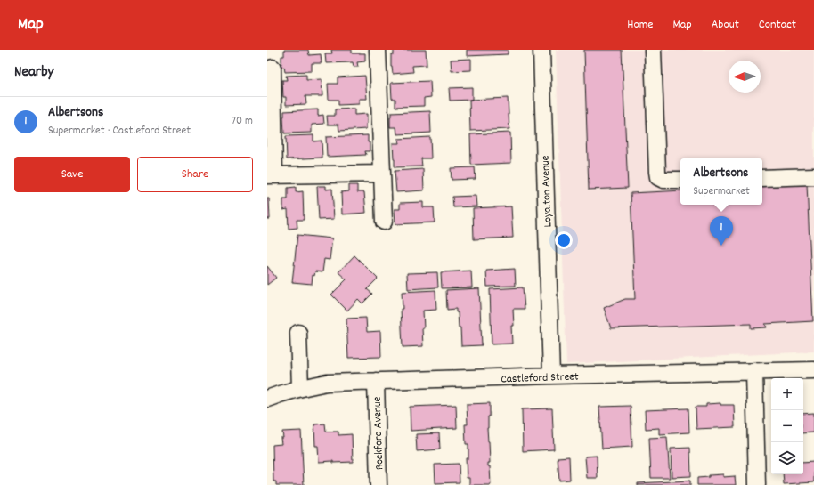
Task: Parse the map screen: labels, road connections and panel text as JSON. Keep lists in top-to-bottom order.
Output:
{
  "streets": {
    "street": ["Loyalton Avenue", "Castleford Street", "Rockford Avenue"]
  },
  "crossings": [
    ["Loyalton Avenue", "Castleford Street"],
    ["Castleford Street", "Rockford Avenue"]
  ],
  "north": "left",
  "page": {
    "header": "Map",
    "nav": [
      "Home",
      "Map",
      "About",
      "Contact"
    ],
    "heading": "Nearby",
    "list": [
      {
        "mark": "1",
        "name": "Albertsons",
        "note": "Supermarket · Castleford Street",
        "value": "70 m"
      }
    ],
    "buttons": ["Save", "Share"],
    "popup": ["Albertsons", "Supermarket"],
    "pins": "1",
    "map_buttons": ["+", "−"]
  }
}
